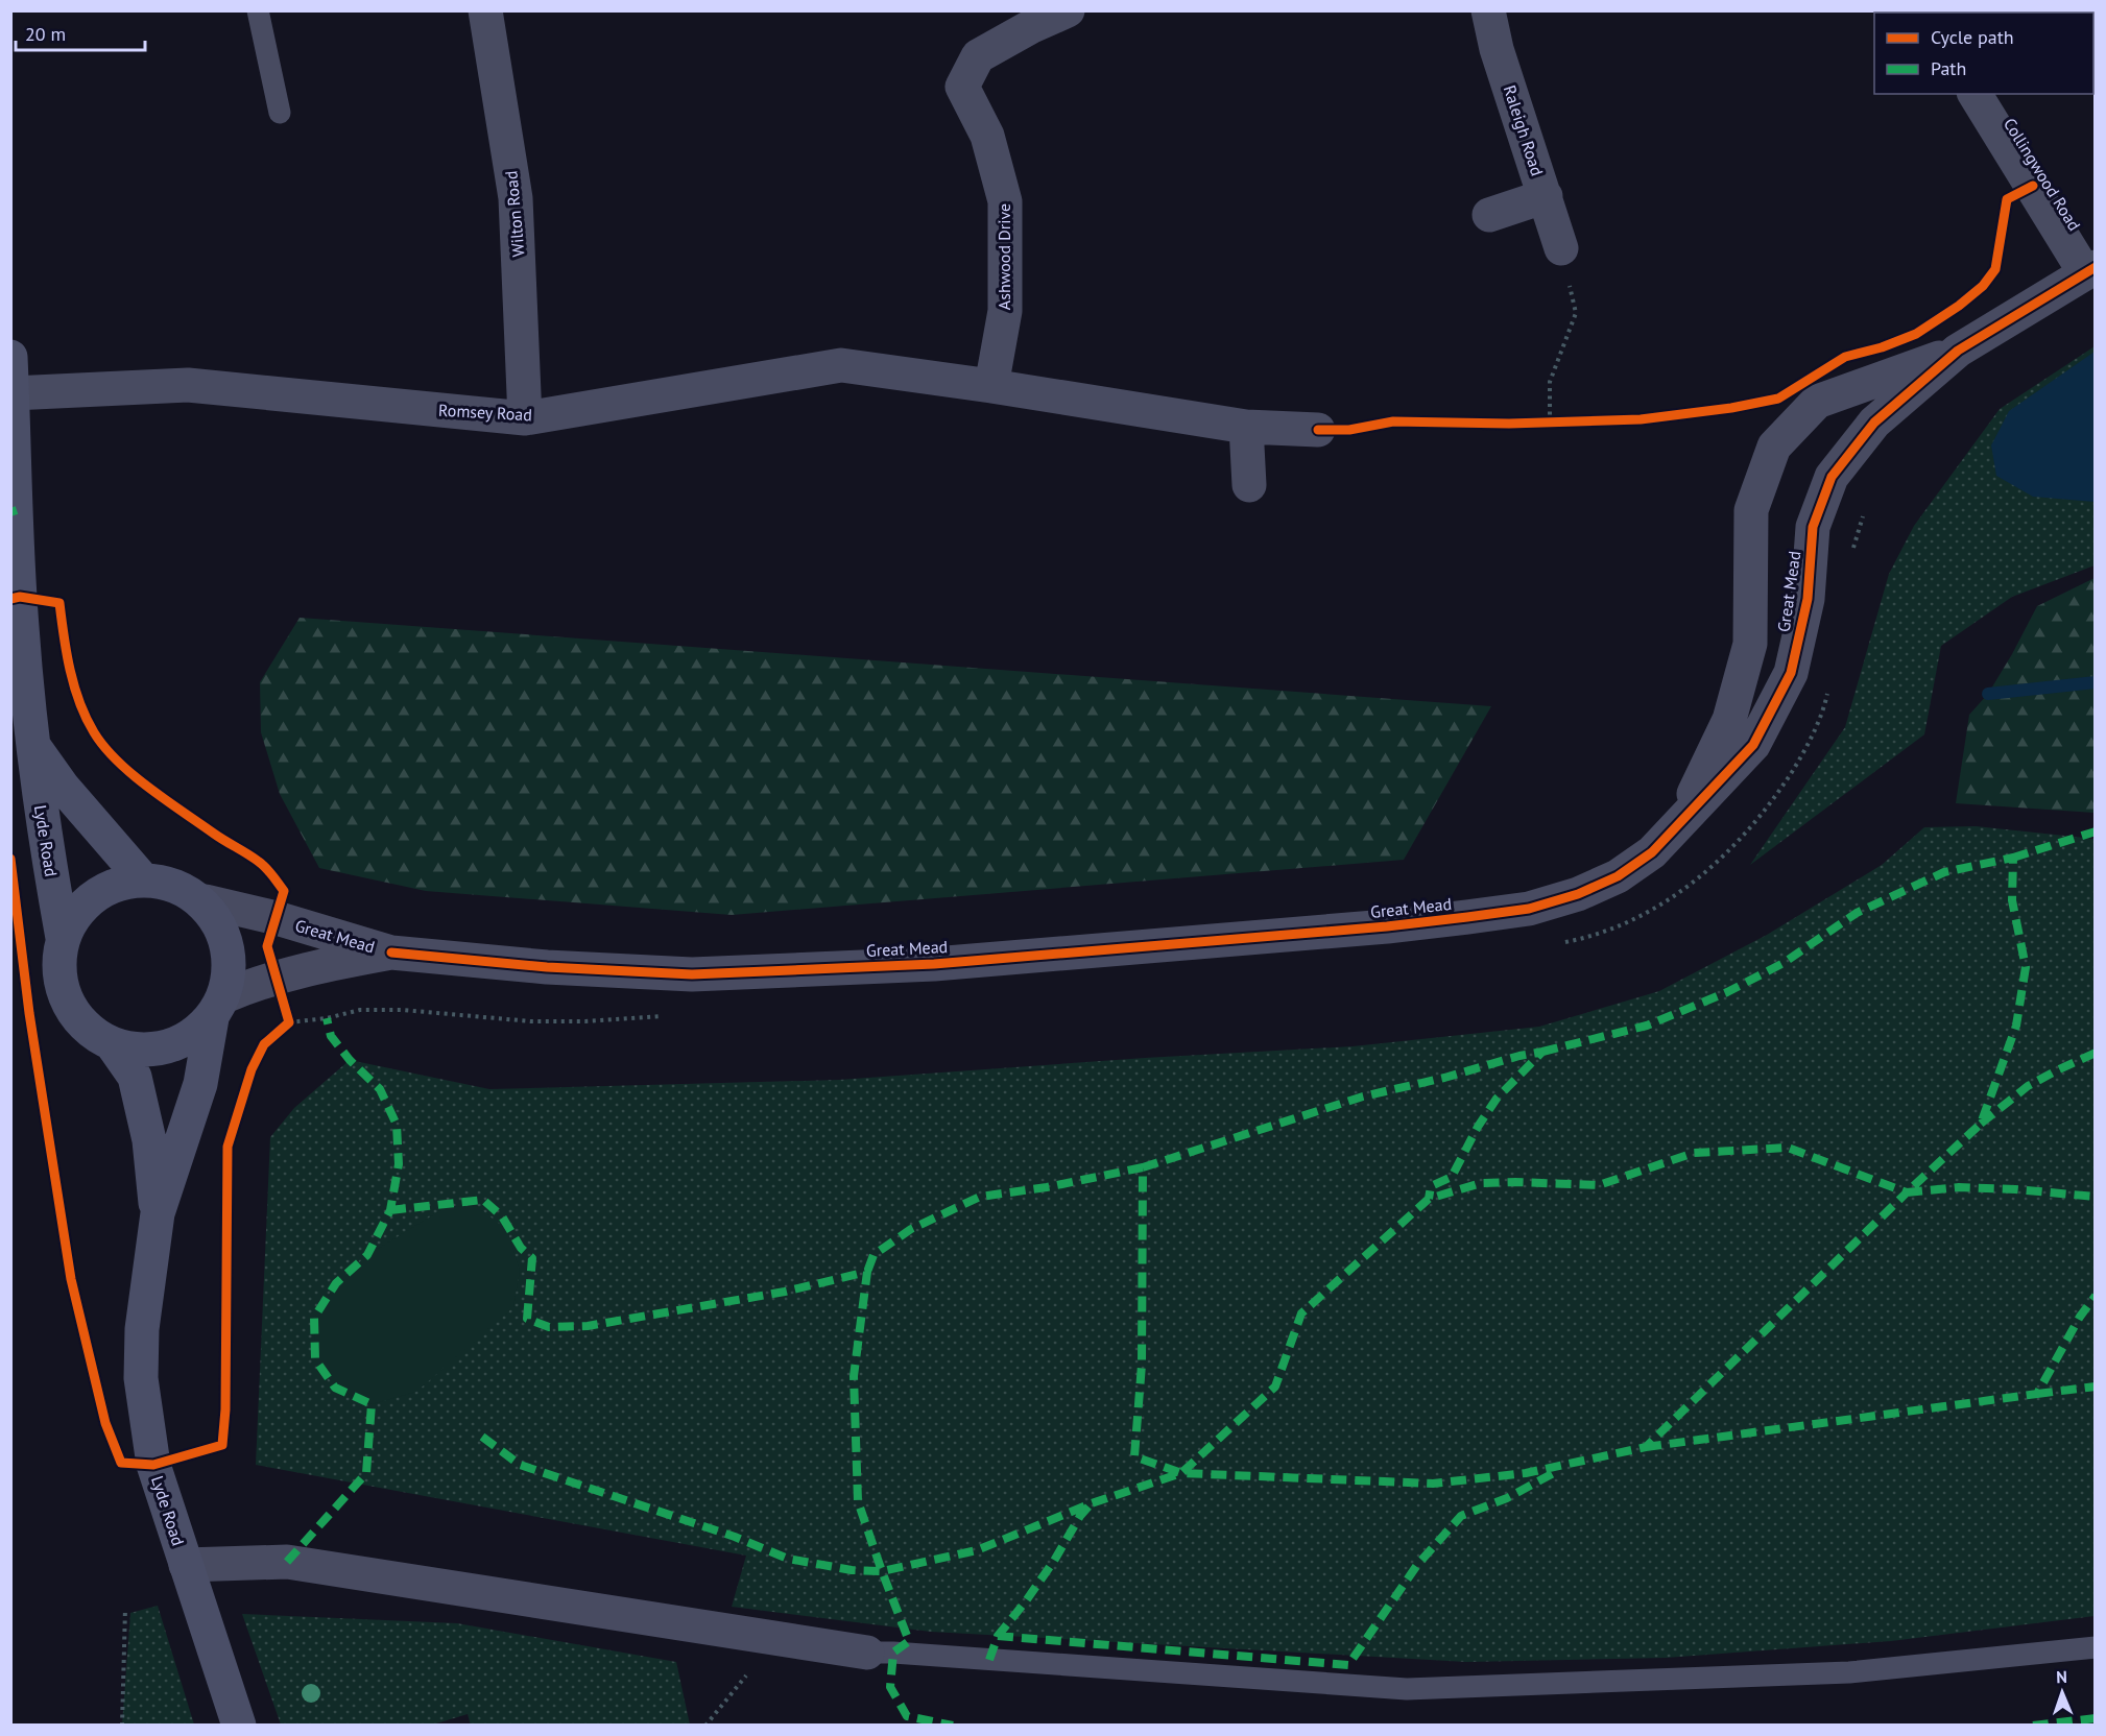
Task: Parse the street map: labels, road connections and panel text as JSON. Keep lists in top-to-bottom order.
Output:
{
  "streets": {
    "street": [
      "Raleigh Road",
      "Collingwood Road",
      "Wilton Road",
      "Ashwood Drive",
      "Romsey Road",
      "Great Mead",
      "Lyde Road"
    ]
  },
  "crossings": [
    ["Collingwood Road", "Great Mead"],
    ["Wilton Road", "Romsey Road"],
    ["Ashwood Drive", "Romsey Road"],
    ["Romsey Road", "Lyde Road"],
    ["Great Mead", "Lyde Road"]
  ],
  "legend": ["Cycle path", "Path"],
  "scale_bar": "20 m",
  "north": "top"
}
